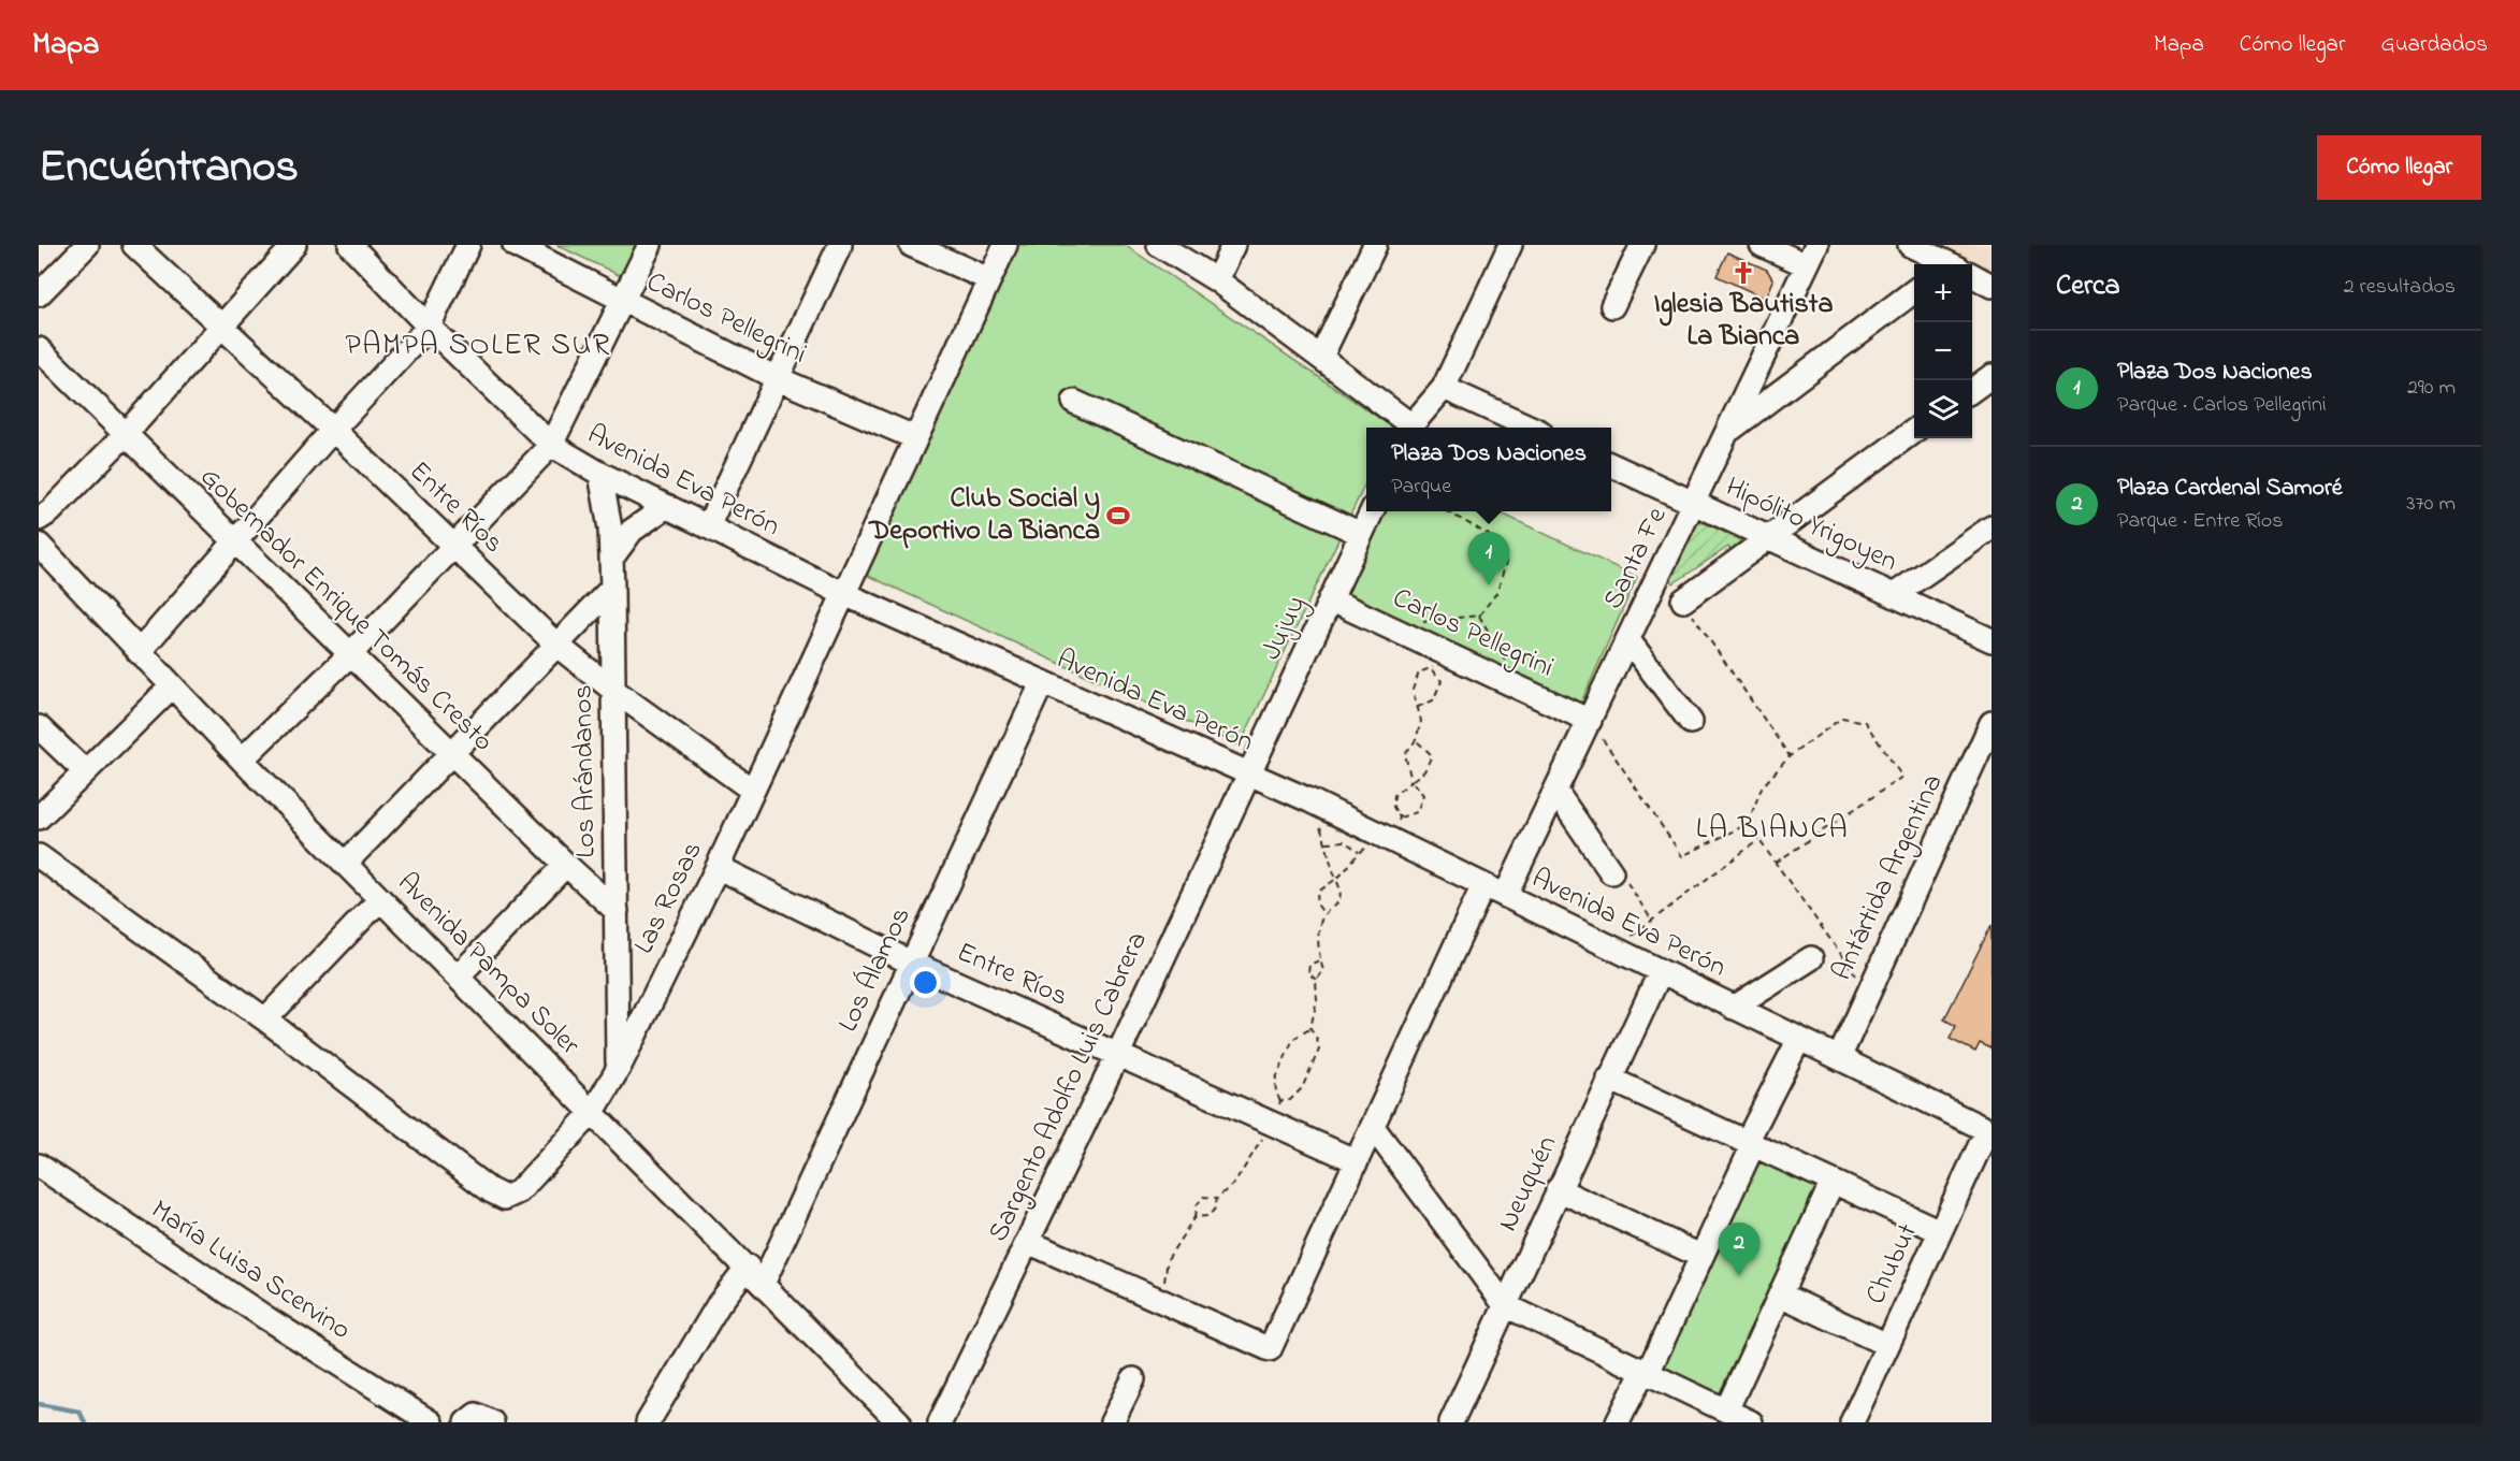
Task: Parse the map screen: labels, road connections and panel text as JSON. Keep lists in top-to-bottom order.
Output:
{
  "streets": {
    "street": [
      "Carlos Pellegrini",
      "Avenida Eva Perón",
      "Entre Ríos",
      "Hipólito Yrigoyen",
      "Santa Fe",
      "Gobernador Enrique Tomás Cresto",
      "Jujuy",
      "Los Arándanos",
      "Antártida Argentina",
      "Las Rosas",
      "Avenida Pampa Soler",
      "Los Álamos",
      "Sargento Adolfo Luis Cabrera",
      "Neuquén",
      "Chubut",
      "María Luisa Scervino"
    ]
  },
  "crossings": [
    ["Carlos Pellegrini", "Santa Fe"],
    ["Carlos Pellegrini", "Jujuy"],
    ["Carlos Pellegrini", "Las Rosas"],
    ["Avenida Eva Perón", "Santa Fe"],
    ["Avenida Eva Perón", "Jujuy"],
    ["Avenida Eva Perón", "Los Arándanos"],
    ["Avenida Eva Perón", "Antártida Argentina"],
    ["Avenida Eva Perón", "Las Rosas"],
    ["Avenida Eva Perón", "Los Álamos"],
    ["Avenida Eva Perón", "Sargento Adolfo Luis Cabrera"],
    ["Avenida Eva Perón", "Neuquén"],
    ["Avenida Eva Perón", "Chubut"],
    ["Entre Ríos", "Los Arándanos"],
    ["Entre Ríos", "Las Rosas"],
    ["Entre Ríos", "Los Álamos"],
    ["Entre Ríos", "Sargento Adolfo Luis Cabrera"],
    ["Hipólito Yrigoyen", "Santa Fe"],
    ["Gobernador Enrique Tomás Cresto", "Los Arándanos"],
    ["Jujuy", "Sargento Adolfo Luis Cabrera"],
    ["Los Arándanos", "Las Rosas"],
    ["Las Rosas", "Avenida Pampa Soler"],
    ["Avenida Pampa Soler", "Los Álamos"]
  ],
  "districts": ["PAMPA SOLER SUR", "LA BIANCA"],
  "places": {
    "church": ["Iglesia Bautista La Bianca"],
    "sports": ["Club Social y Deportivo La Bianca"]
  },
  "page": {
    "header": "Mapa",
    "nav": ["Mapa", "Cómo llegar", "Guardados"],
    "title": "Encuéntranos",
    "buttons": "Cómo llegar",
    "heading": ["Cerca", "2 resultados"],
    "map_buttons": ["+", "−"],
    "list": [
      {
        "mark": "1",
        "name": "Plaza Dos Naciones",
        "note": "Parque · Carlos Pellegrini",
        "value": "290 m"
      },
      {
        "mark": "2",
        "name": "Plaza Cardenal Samoré",
        "note": "Parque · Entre Ríos",
        "value": "370 m"
      }
    ],
    "popup": ["Plaza Dos Naciones", "Parque"],
    "pins": ["1", "2"]
  }
}
